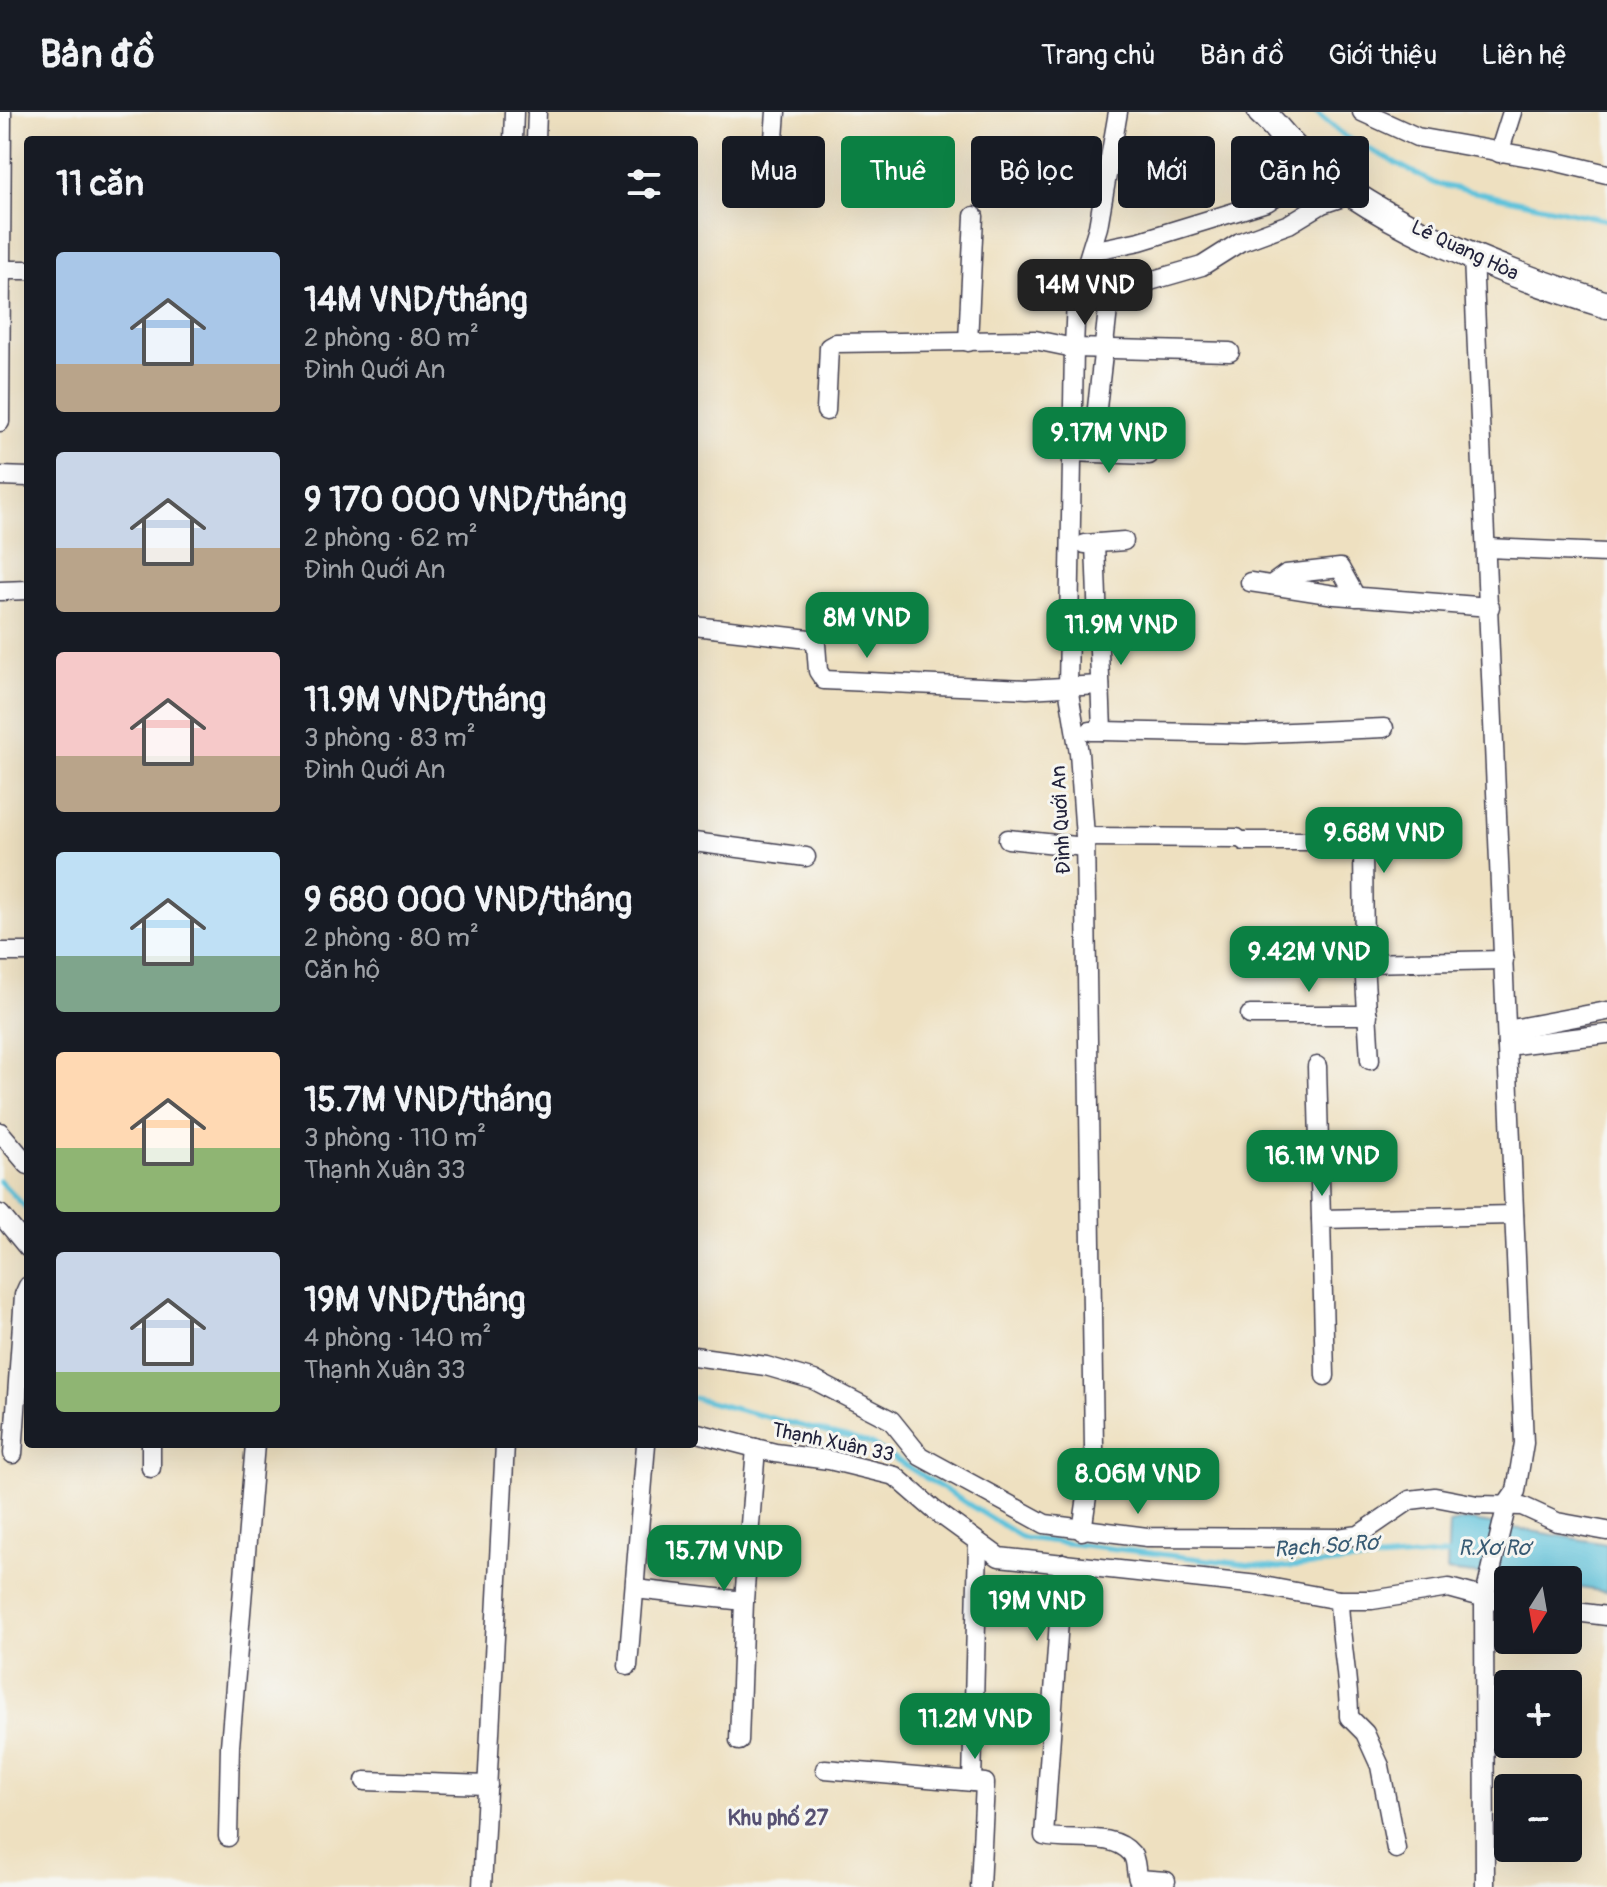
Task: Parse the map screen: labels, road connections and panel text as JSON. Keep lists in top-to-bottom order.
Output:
{
  "streets": {
    "street": ["Lê Quang Hòa", "Đình Quới An", "Thạnh Xuân 33"]
  },
  "districts": ["Khu phố 27"],
  "water": ["Rạch Sơ Rơ", "R.Xơ Rơ"],
  "north": "bottom",
  "page": {
    "header": "Bản đồ",
    "nav": [
      "Trang chủ",
      "Bản đồ",
      "Giới thiệu",
      "Liên hệ"
    ],
    "chip": [
      "Mua",
      "Thuê",
      "Bộ lọc",
      "Mới",
      "Căn hộ"
    ],
    "heading": "11 căn",
    "list": [
      {
        "name": "14M VND/tháng",
        "note": "2 phòng · 80 m² · Đình Quới An"
      },
      {
        "name": "9 170 000 VND/tháng",
        "note": "2 phòng · 62 m² · Đình Quới An"
      },
      {
        "name": "11.9M VND/tháng",
        "note": "3 phòng · 83 m² · Đình Quới An"
      },
      {
        "name": "9 680 000 VND/tháng",
        "note": "2 phòng · 80 m² · Căn hộ"
      },
      {
        "name": "15.7M VND/tháng",
        "note": "3 phòng · 110 m² · Thạnh Xuân 33"
      },
      {
        "name": "19M VND/tháng",
        "note": "4 phòng · 140 m² · Thạnh Xuân 33"
      }
    ],
    "price": [
      "14M VND",
      "9.17M VND",
      "8M VND",
      "11.9M VND",
      "9.68M VND",
      "9.42M VND",
      "16.1M VND",
      "8.06M VND",
      "15.7M VND",
      "19M VND",
      "11.2M VND"
    ],
    "map_buttons": ["+", "−"]
  }
}
